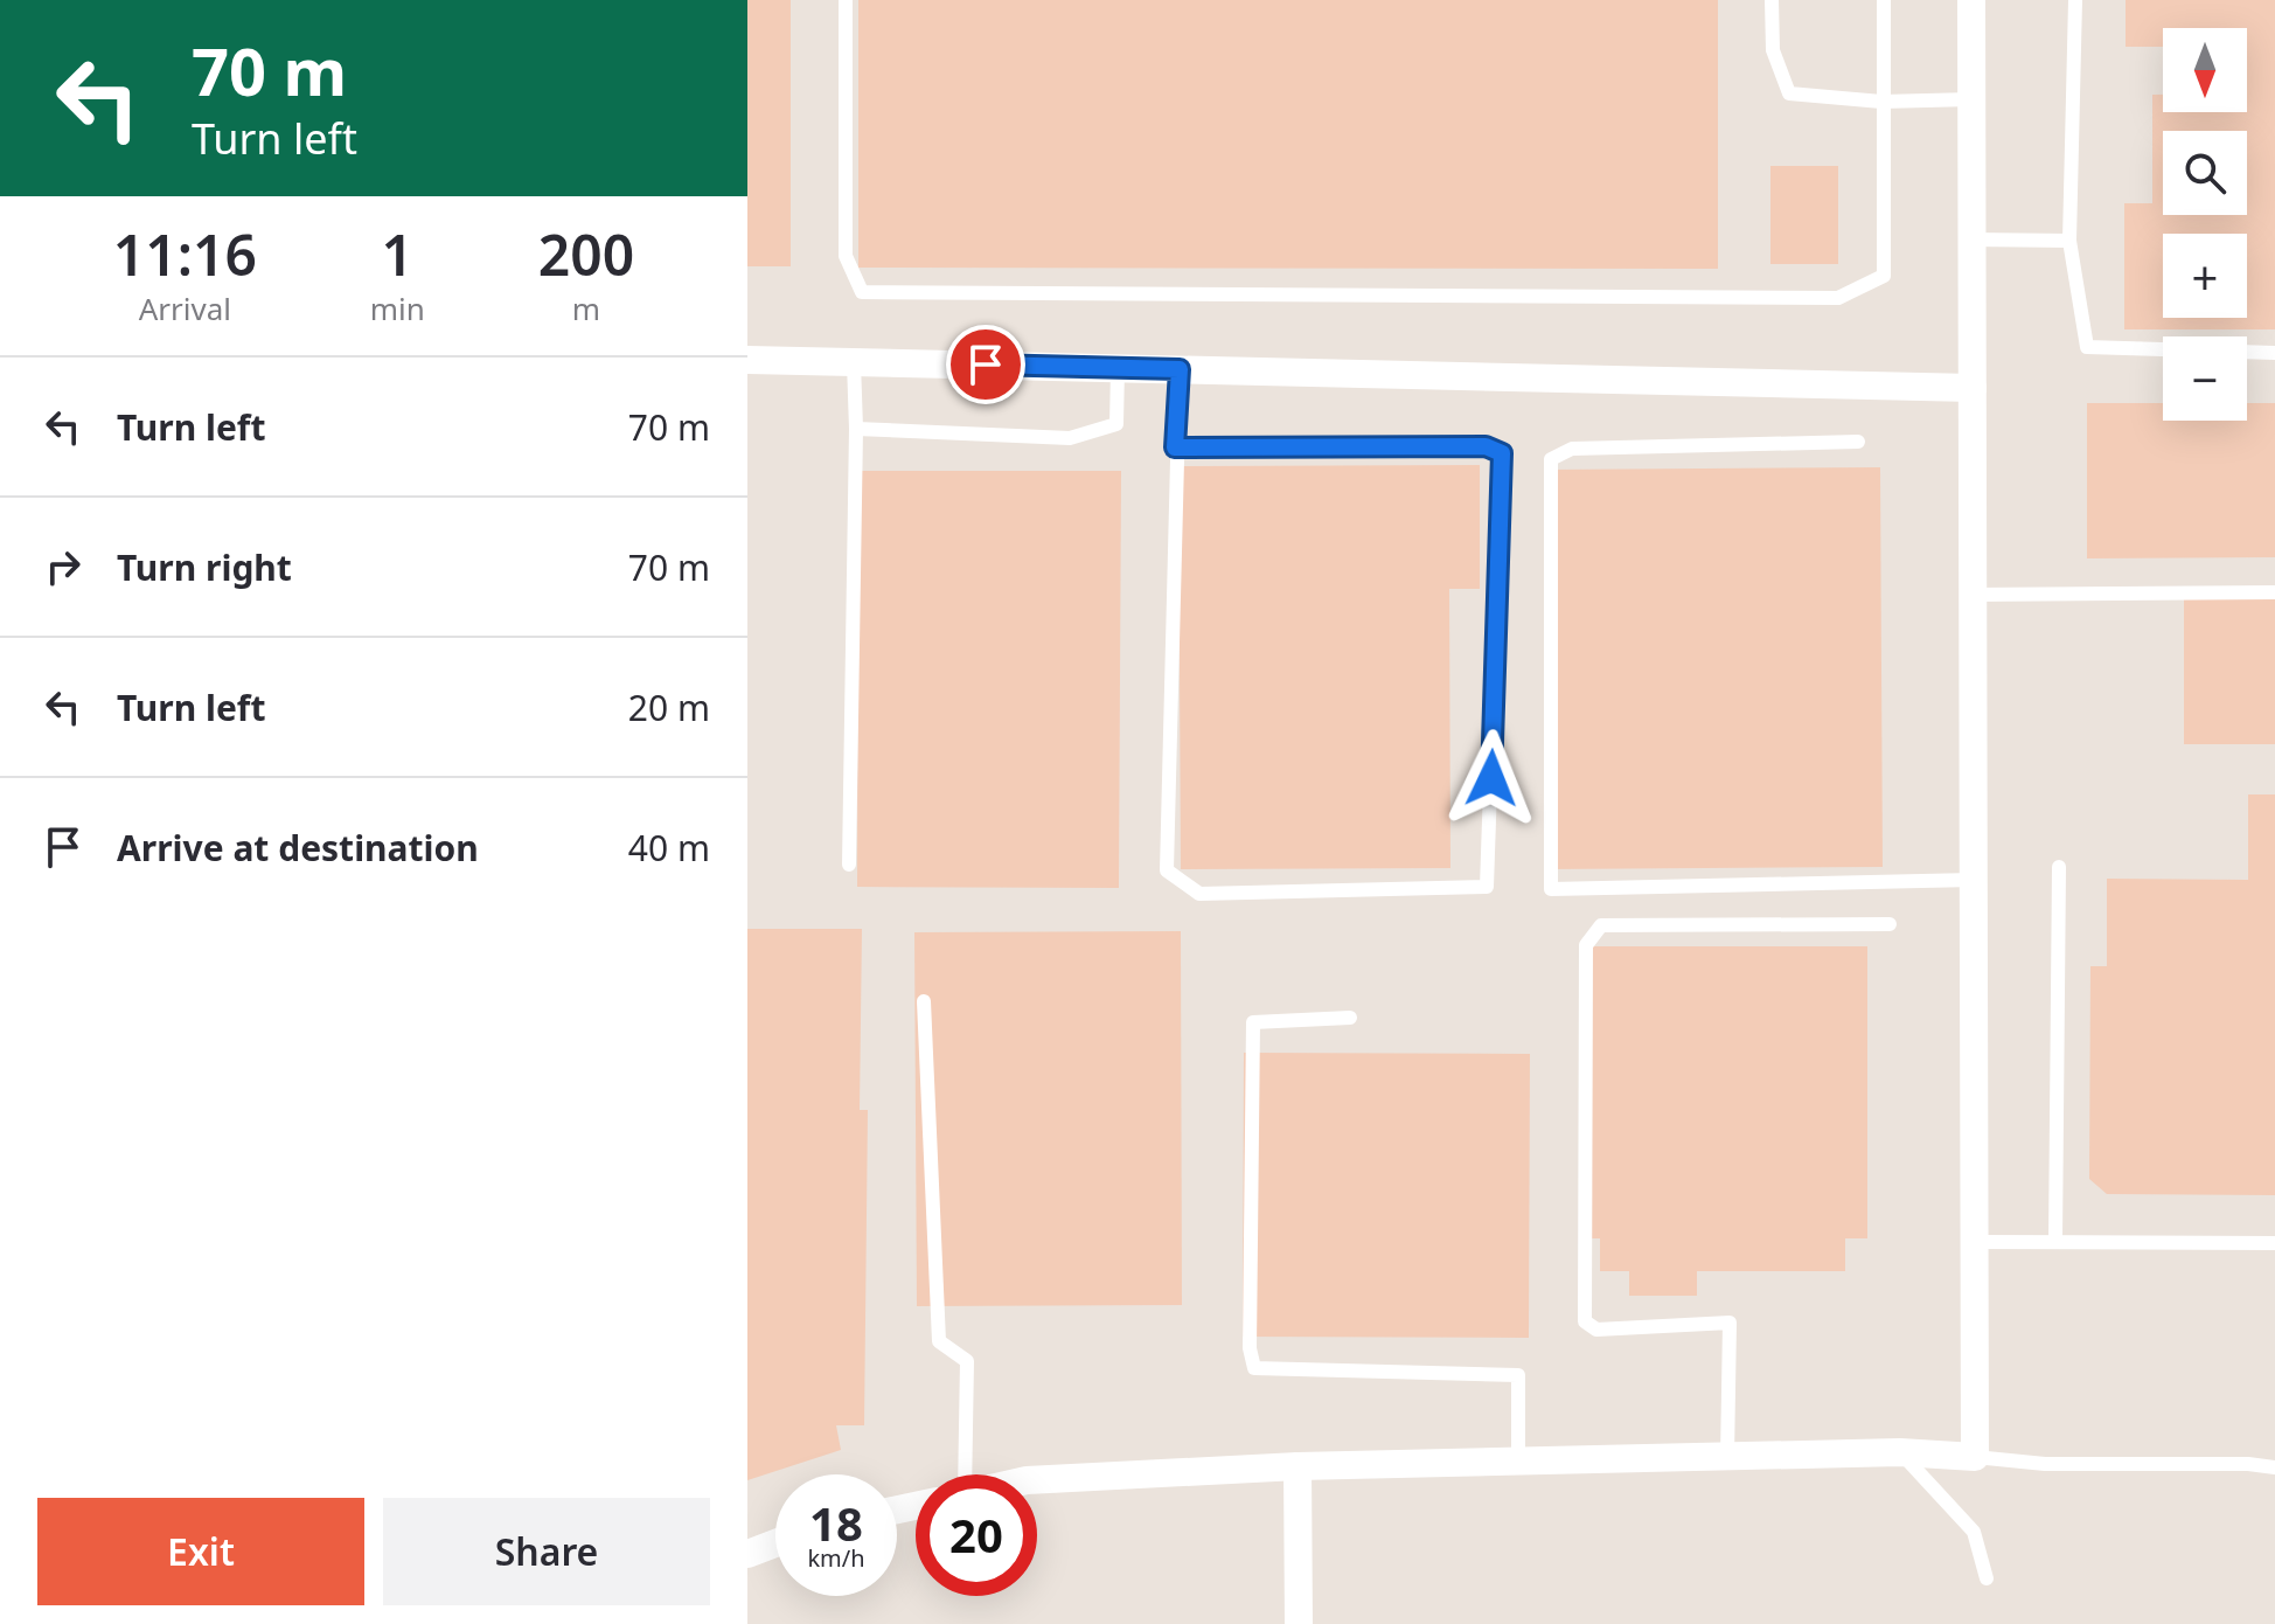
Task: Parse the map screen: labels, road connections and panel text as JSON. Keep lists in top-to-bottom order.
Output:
{
  "north": "bottom",
  "page": {
    "turn": ["70 m", "Turn left"],
    "map_buttons": ["+", "−"],
    "eta": [
      "11:16",
      "Arrival",
      "1",
      "min",
      "200",
      "m"
    ],
    "list": [
      {
        "name": "Turn left",
        "value": "70 m"
      },
      {
        "name": "Turn right",
        "value": "70 m"
      },
      {
        "name": "Turn left",
        "value": "20 m"
      },
      {
        "name": "Arrive at destination",
        "value": "40 m"
      }
    ],
    "speed": "18 km/h",
    "limit": "20",
    "buttons": ["Exit", "Share"]
  }
}
